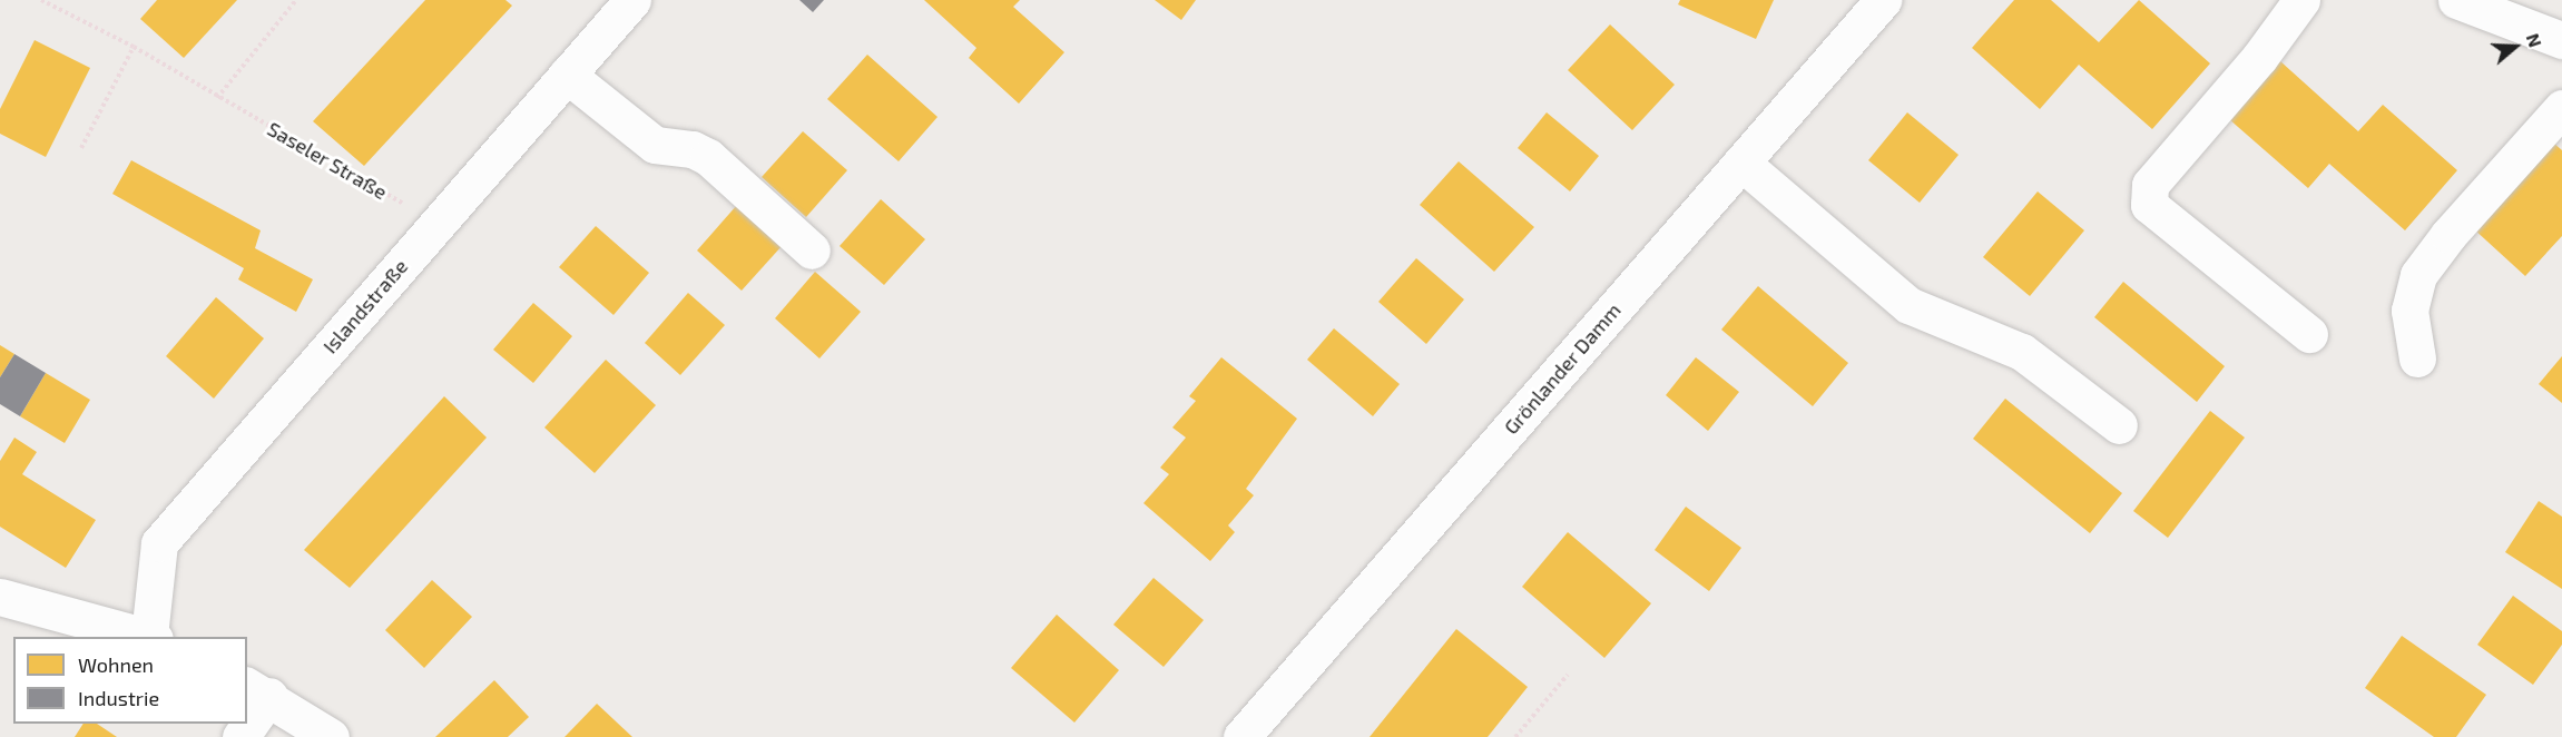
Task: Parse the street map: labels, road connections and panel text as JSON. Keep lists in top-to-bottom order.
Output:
{
  "streets": {
    "street": ["Islandstraße", "Grönlander Damm"],
    "path": ["Saseler Straße"]
  },
  "crossings": [
    ["Saseler Straße", "Islandstraße"]
  ],
  "legend": ["Wohnen", "Industrie"],
  "north": "right"
}
